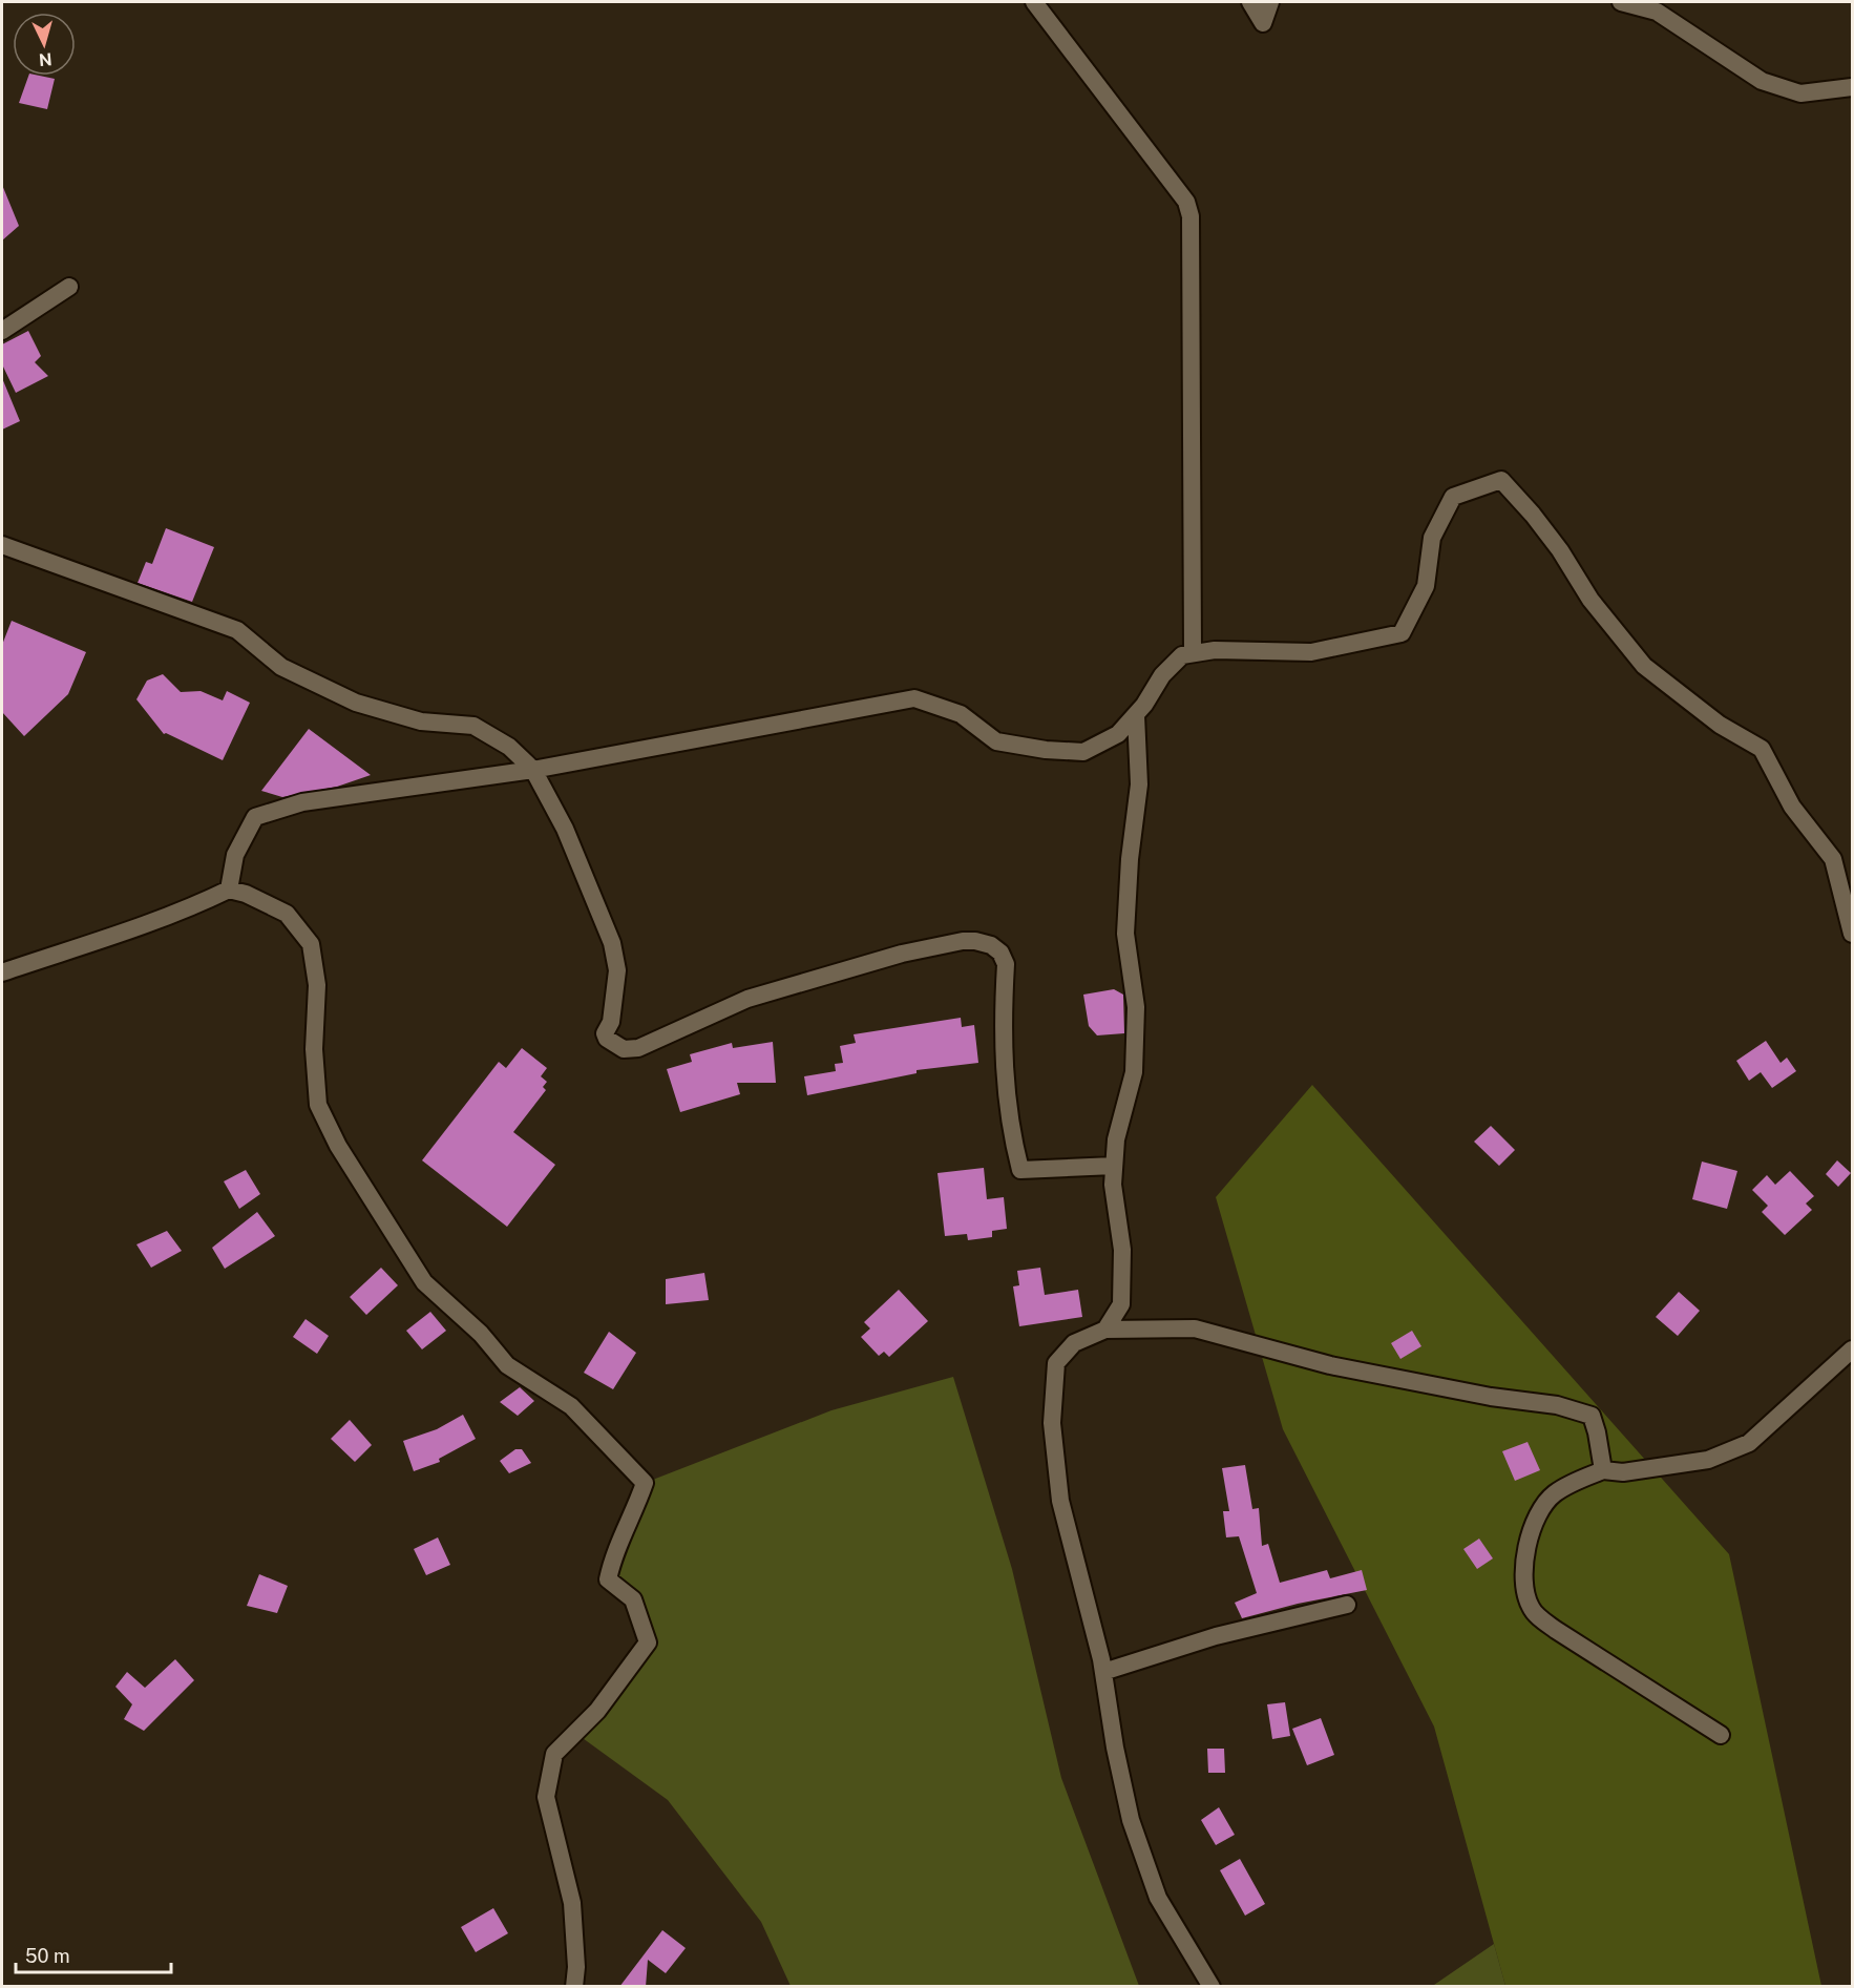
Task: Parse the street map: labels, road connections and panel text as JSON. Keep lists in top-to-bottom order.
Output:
{
  "scale_bar": "50 m",
  "north": "bottom"
}
